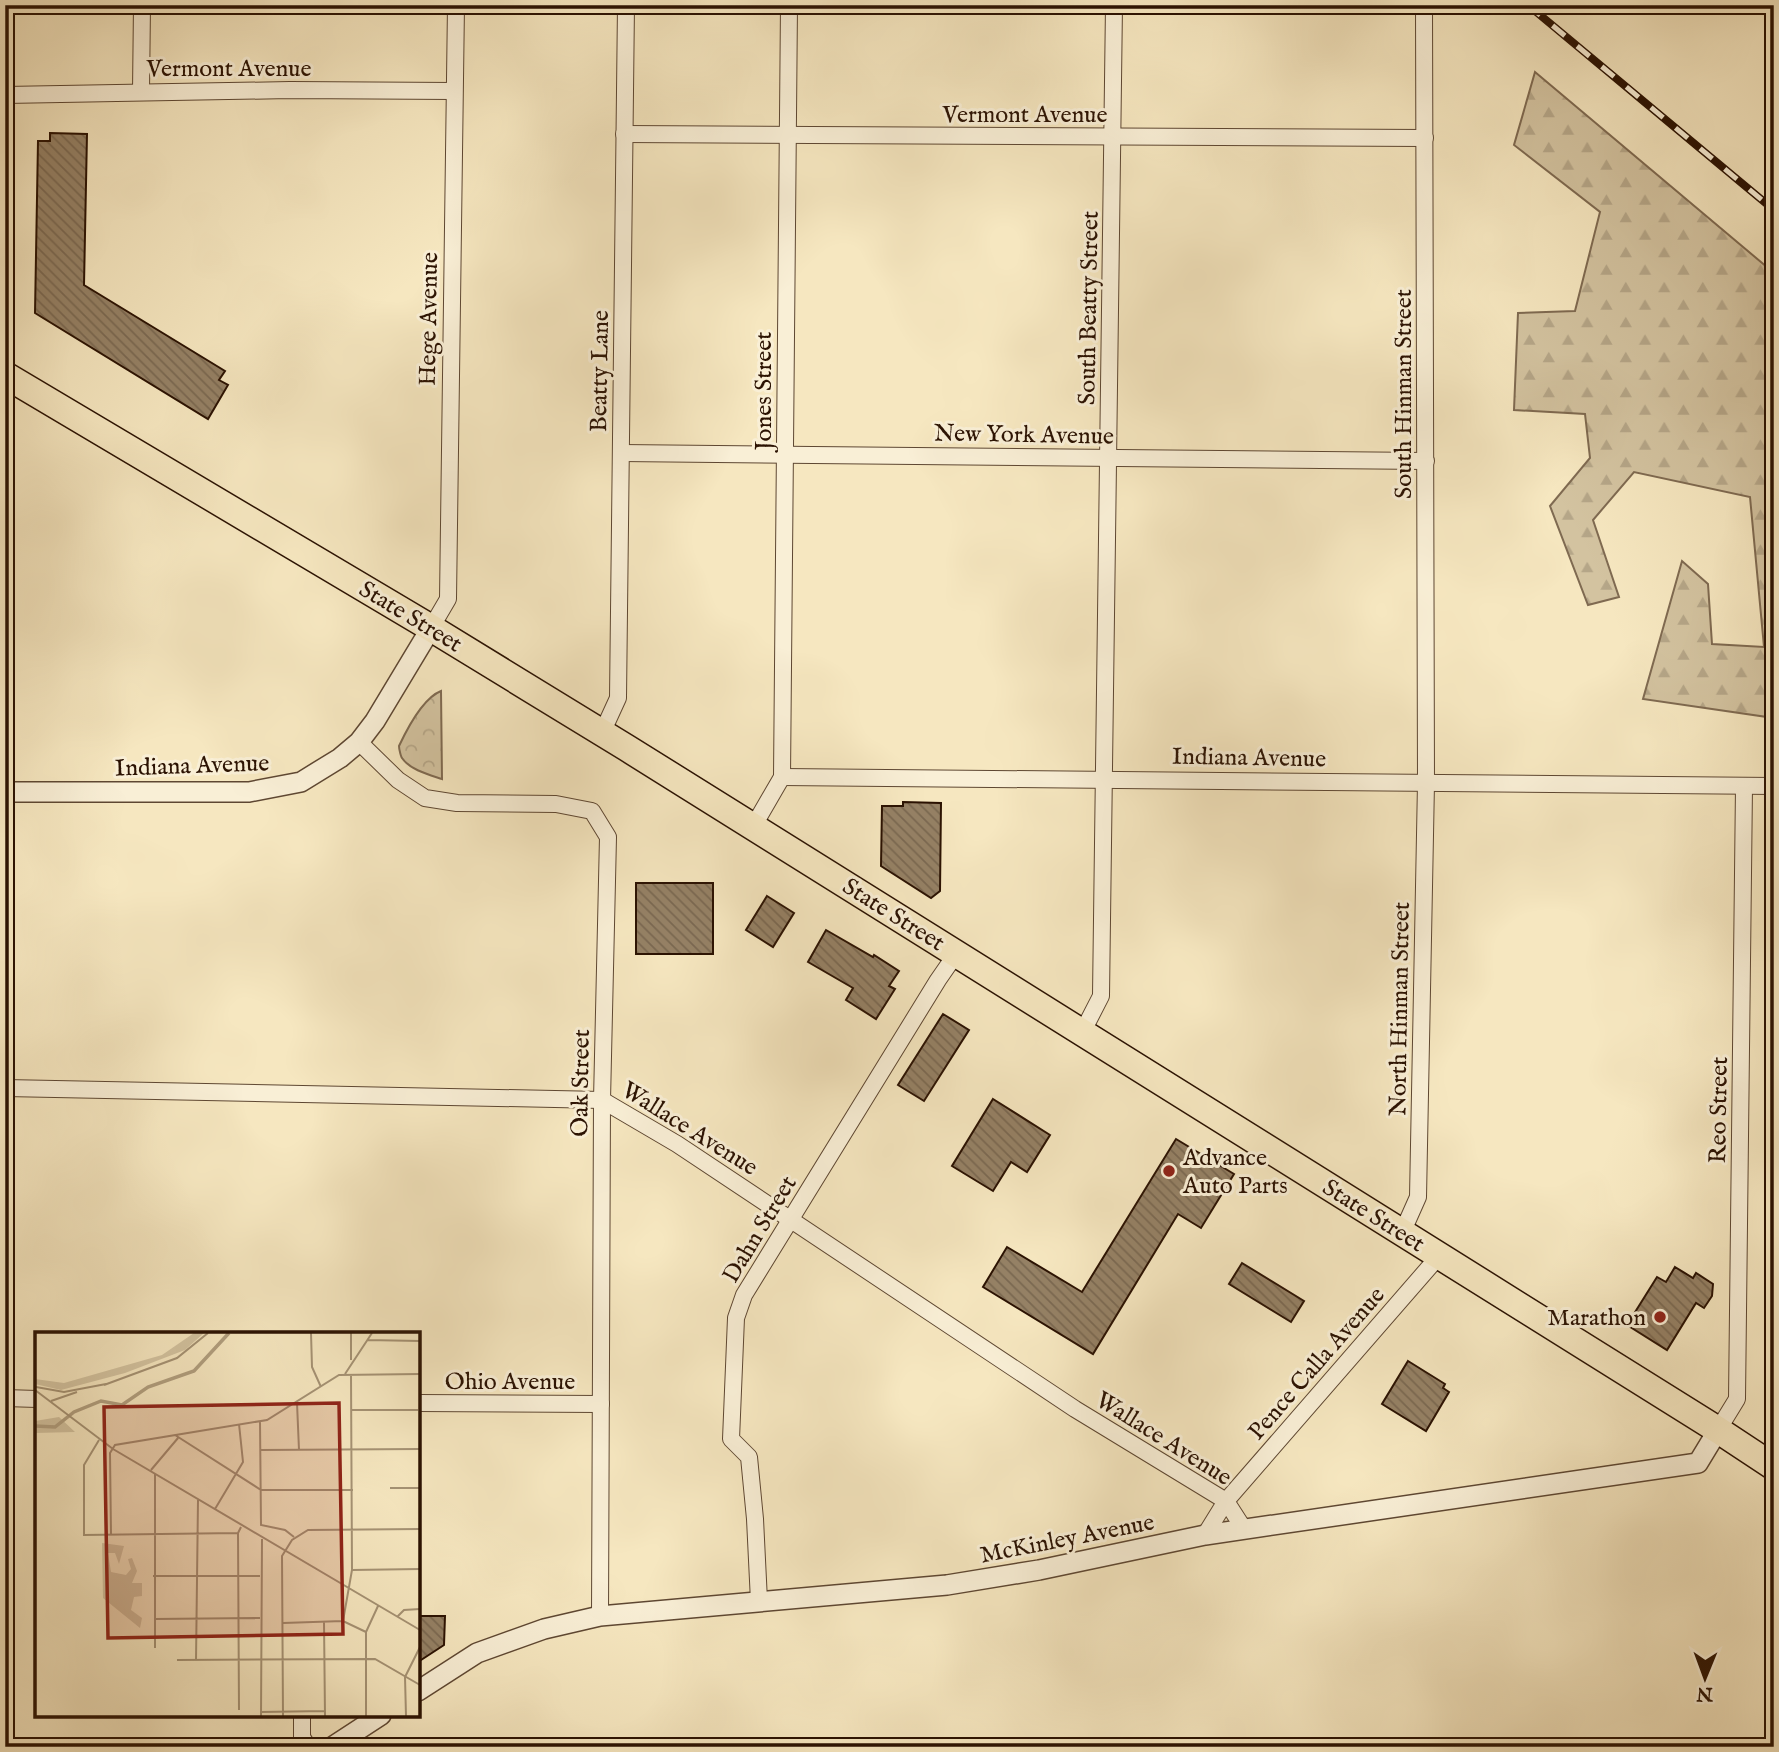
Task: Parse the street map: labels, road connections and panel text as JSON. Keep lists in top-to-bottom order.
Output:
{
  "streets": {
    "highway": ["State Street"],
    "street": [
      "Vermont Avenue",
      "South Beatty Street",
      "Hege Avenue",
      "Beatty Lane",
      "Jones Street",
      "South Hinman Street",
      "New York Avenue",
      "Indiana Avenue",
      "North Hinman Street",
      "Oak Street",
      "Reo Street",
      "Wallace Avenue",
      "Dahn Street",
      "Pence Calla Avenue",
      "Ohio Avenue",
      "McKinley Avenue"
    ]
  },
  "crossings": [
    ["Vermont Avenue", "South Beatty Street"],
    ["Vermont Avenue", "Hege Avenue"],
    ["Vermont Avenue", "Beatty Lane"],
    ["Vermont Avenue", "Jones Street"],
    ["Vermont Avenue", "South Hinman Street"],
    ["South Beatty Street", "New York Avenue"],
    ["South Beatty Street", "State Street"],
    ["South Beatty Street", "Indiana Avenue"],
    ["Hege Avenue", "State Street"],
    ["Hege Avenue", "Indiana Avenue"],
    ["Beatty Lane", "New York Avenue"],
    ["Beatty Lane", "State Street"],
    ["Jones Street", "New York Avenue"],
    ["Jones Street", "Indiana Avenue"],
    ["South Hinman Street", "New York Avenue"],
    ["South Hinman Street", "Indiana Avenue"],
    ["South Hinman Street", "North Hinman Street"],
    ["State Street", "Indiana Avenue"],
    ["State Street", "North Hinman Street"],
    ["State Street", "Reo Street"],
    ["State Street", "Dahn Street"],
    ["State Street", "Pence Calla Avenue"],
    ["State Street", "McKinley Avenue"],
    ["Indiana Avenue", "North Hinman Street"],
    ["Indiana Avenue", "Oak Street"],
    ["Indiana Avenue", "Reo Street"],
    ["Oak Street", "Wallace Avenue"],
    ["Oak Street", "Ohio Avenue"],
    ["Oak Street", "McKinley Avenue"],
    ["Reo Street", "McKinley Avenue"],
    ["Wallace Avenue", "Dahn Street"],
    ["Wallace Avenue", "Pence Calla Avenue"],
    ["Wallace Avenue", "McKinley Avenue"],
    ["Dahn Street", "McKinley Avenue"],
    ["Pence Calla Avenue", "McKinley Avenue"]
  ],
  "places": ["Advance Auto Parts", "Marathon"],
  "north": "bottom"
}
